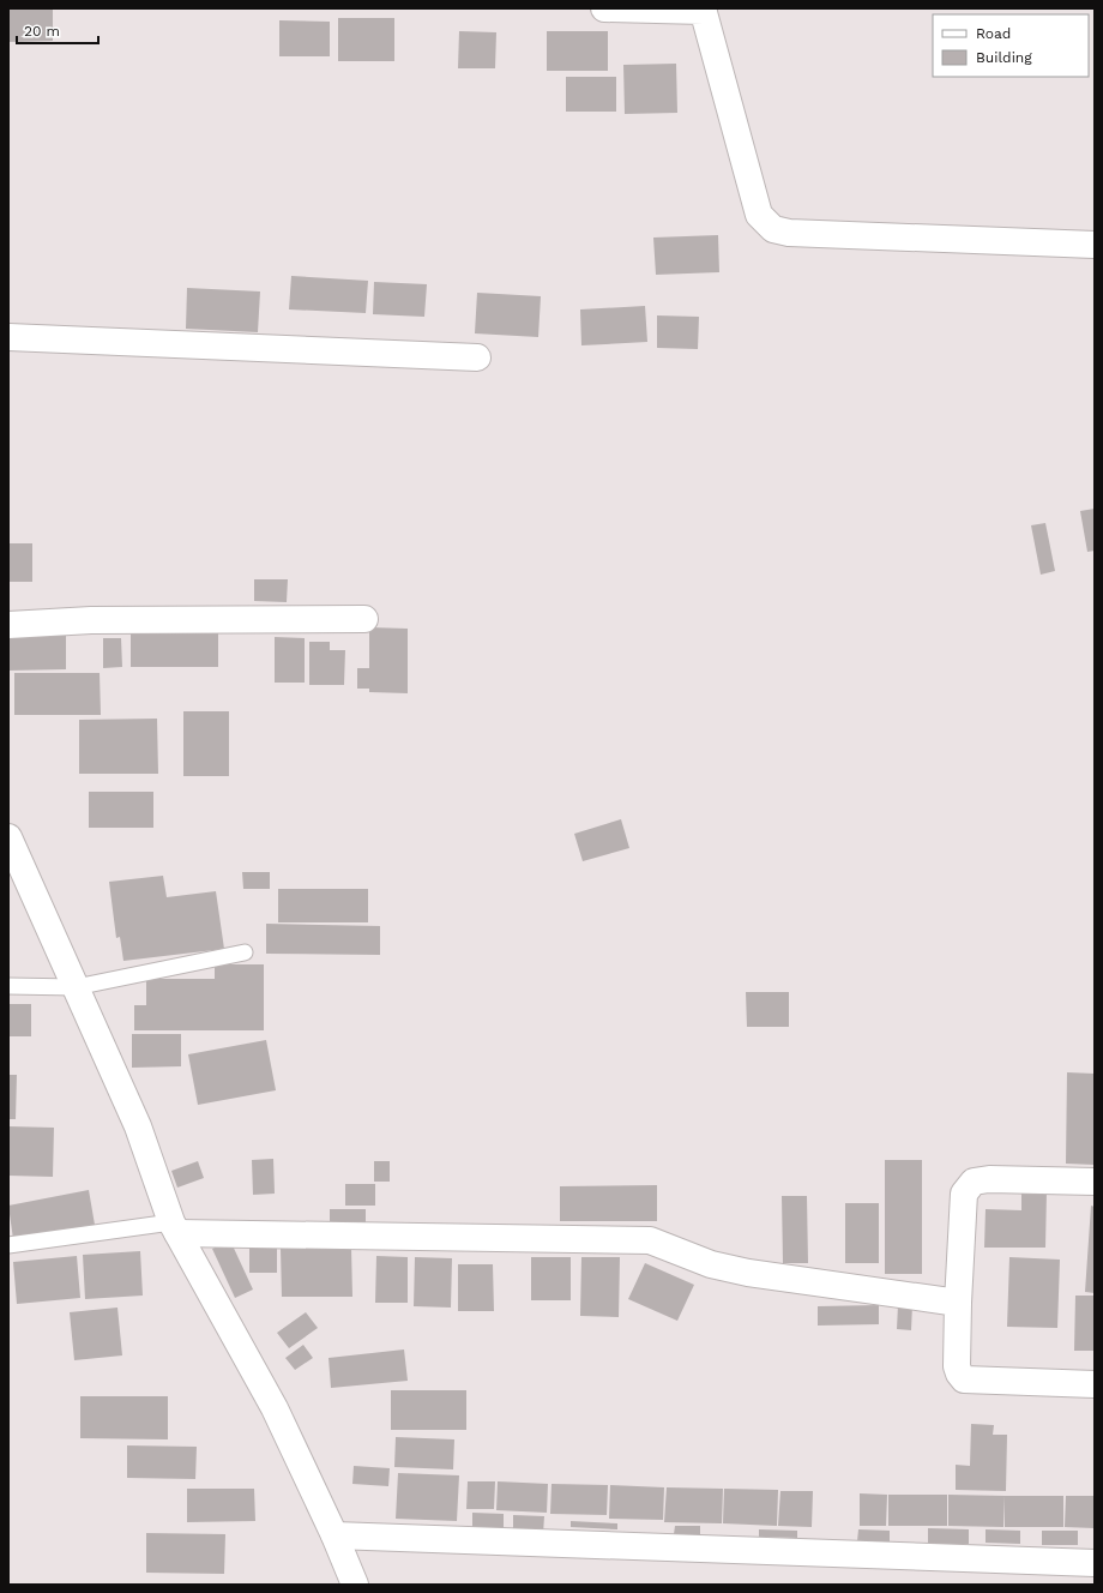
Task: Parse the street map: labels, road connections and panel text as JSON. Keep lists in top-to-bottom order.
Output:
{
  "legend": ["Road", "Building"],
  "scale_bar": "20 m"
}
